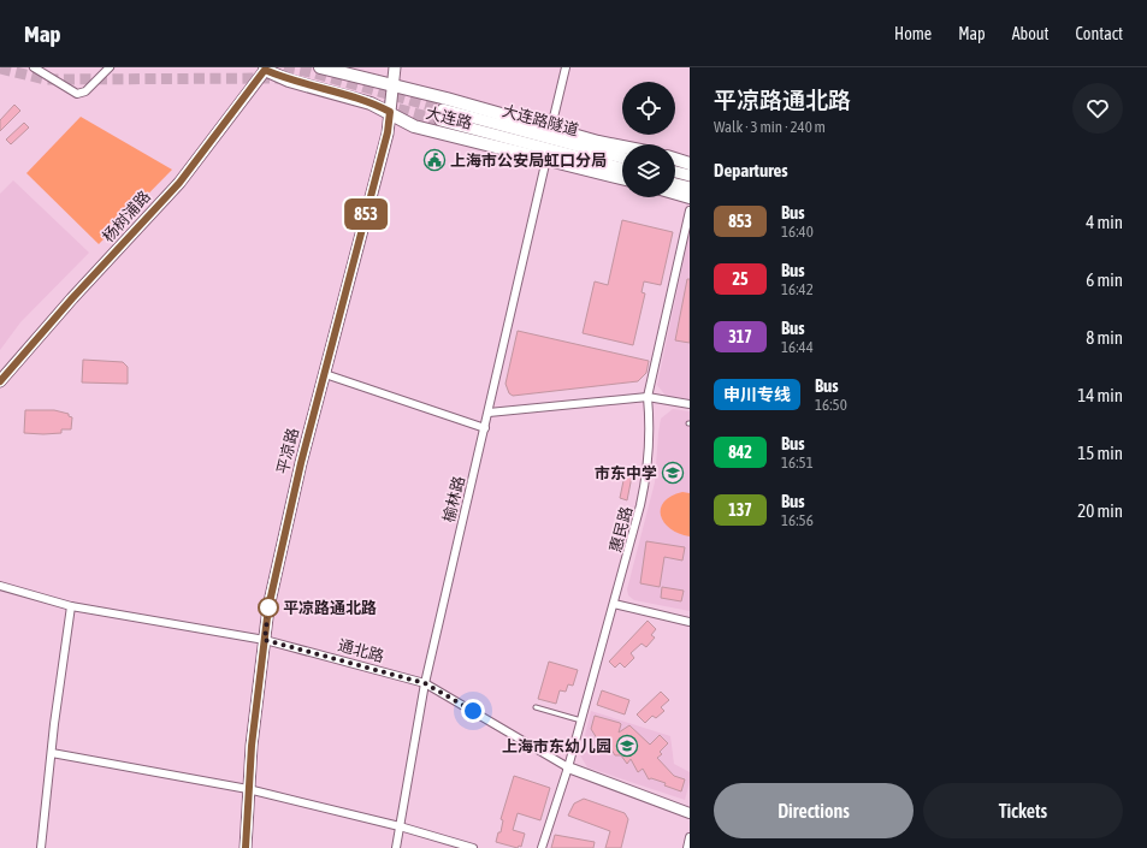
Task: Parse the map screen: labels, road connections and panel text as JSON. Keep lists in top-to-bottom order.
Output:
{
  "streets": {
    "main road": [
      "大连路",
      "大连路隧道",
      "杨树浦路",
      "平凉路"
    ],
    "street": ["榆林路", "惠民路", "通北路"]
  },
  "crossings": [
    ["大连路", "杨树浦路"],
    ["大连路", "平凉路"],
    ["大连路", "榆林路"],
    ["平凉路", "通北路"],
    ["榆林路", "通北路"],
    ["惠民路", "通北路"]
  ],
  "places": {
    "public building": ["上海市公安局虹口分局"],
    "school or university": ["市东中学", "上海市东幼儿园"],
    "other": ["平凉路通北路"]
  },
  "lines": ["bus line 853"],
  "page": {
    "header": "Map",
    "nav": [
      "Home",
      "Map",
      "About",
      "Contact"
    ],
    "on_map": "853",
    "heading": [
      ["平凉路通北路", "Walk · 3 min · 240 m"],
      "Departures"
    ],
    "list": [
      {
        "mark": "853",
        "name": "Bus",
        "note": "16:40",
        "value": "4 min"
      },
      {
        "mark": "25",
        "name": "Bus",
        "note": "16:42",
        "value": "6 min"
      },
      {
        "mark": "317",
        "name": "Bus",
        "note": "16:44",
        "value": "8 min"
      },
      {
        "mark": "申川专线",
        "name": "Bus",
        "note": "16:50",
        "value": "14 min"
      },
      {
        "mark": "842",
        "name": "Bus",
        "note": "16:51",
        "value": "15 min"
      },
      {
        "mark": "137",
        "name": "Bus",
        "note": "16:56",
        "value": "20 min"
      }
    ],
    "buttons": ["Directions", "Tickets"]
  }
}
